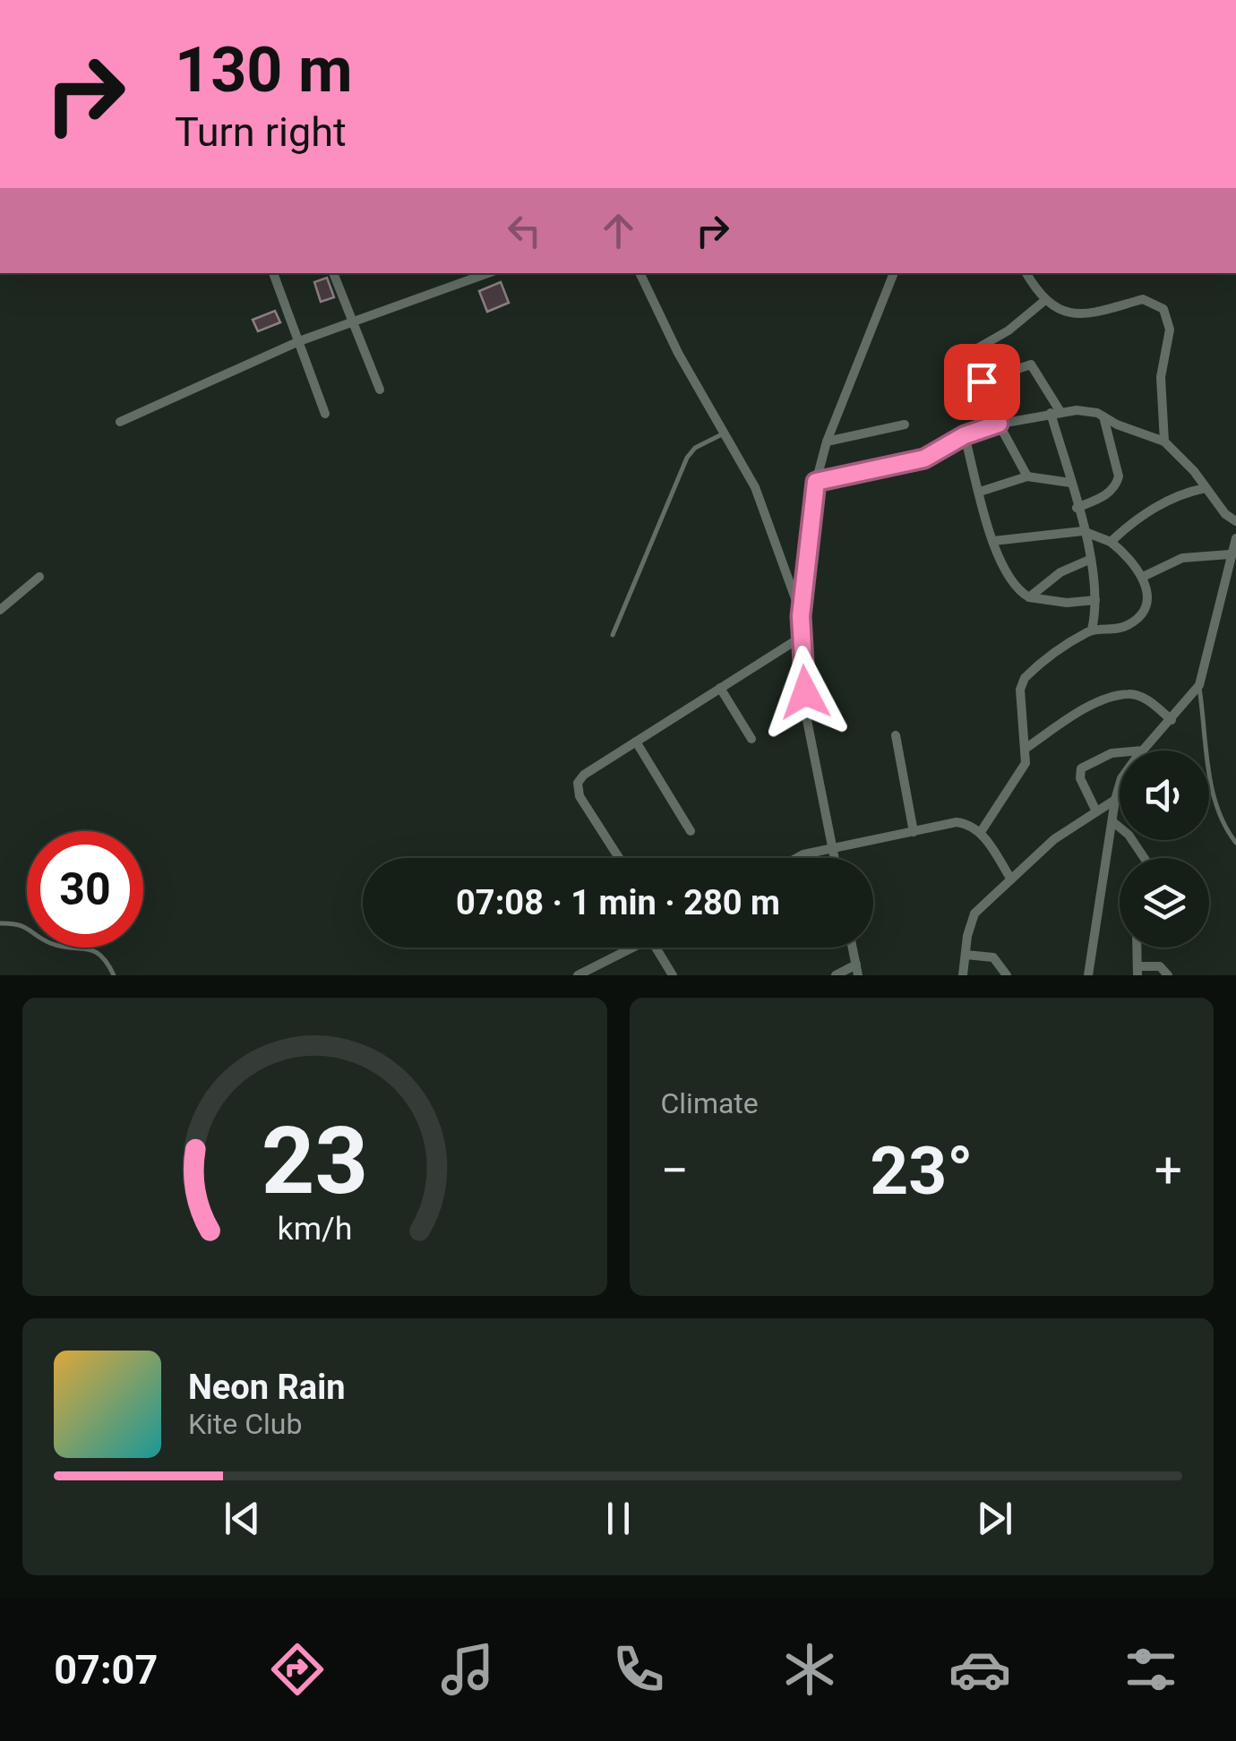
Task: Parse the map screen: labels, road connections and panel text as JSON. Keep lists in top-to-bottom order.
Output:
{
  "page": {
    "turn": ["130 m", "Turn right"],
    "limit": "30",
    "trip": "07:08 · 1 min · 280 m",
    "tile": "Climate",
    "heat": ["−", "23°", "+"],
    "song": ["Neon Rain", "Kite Club"],
    "tabs": "07:07",
    "gauge": ["23", "km/h"]
  }
}
